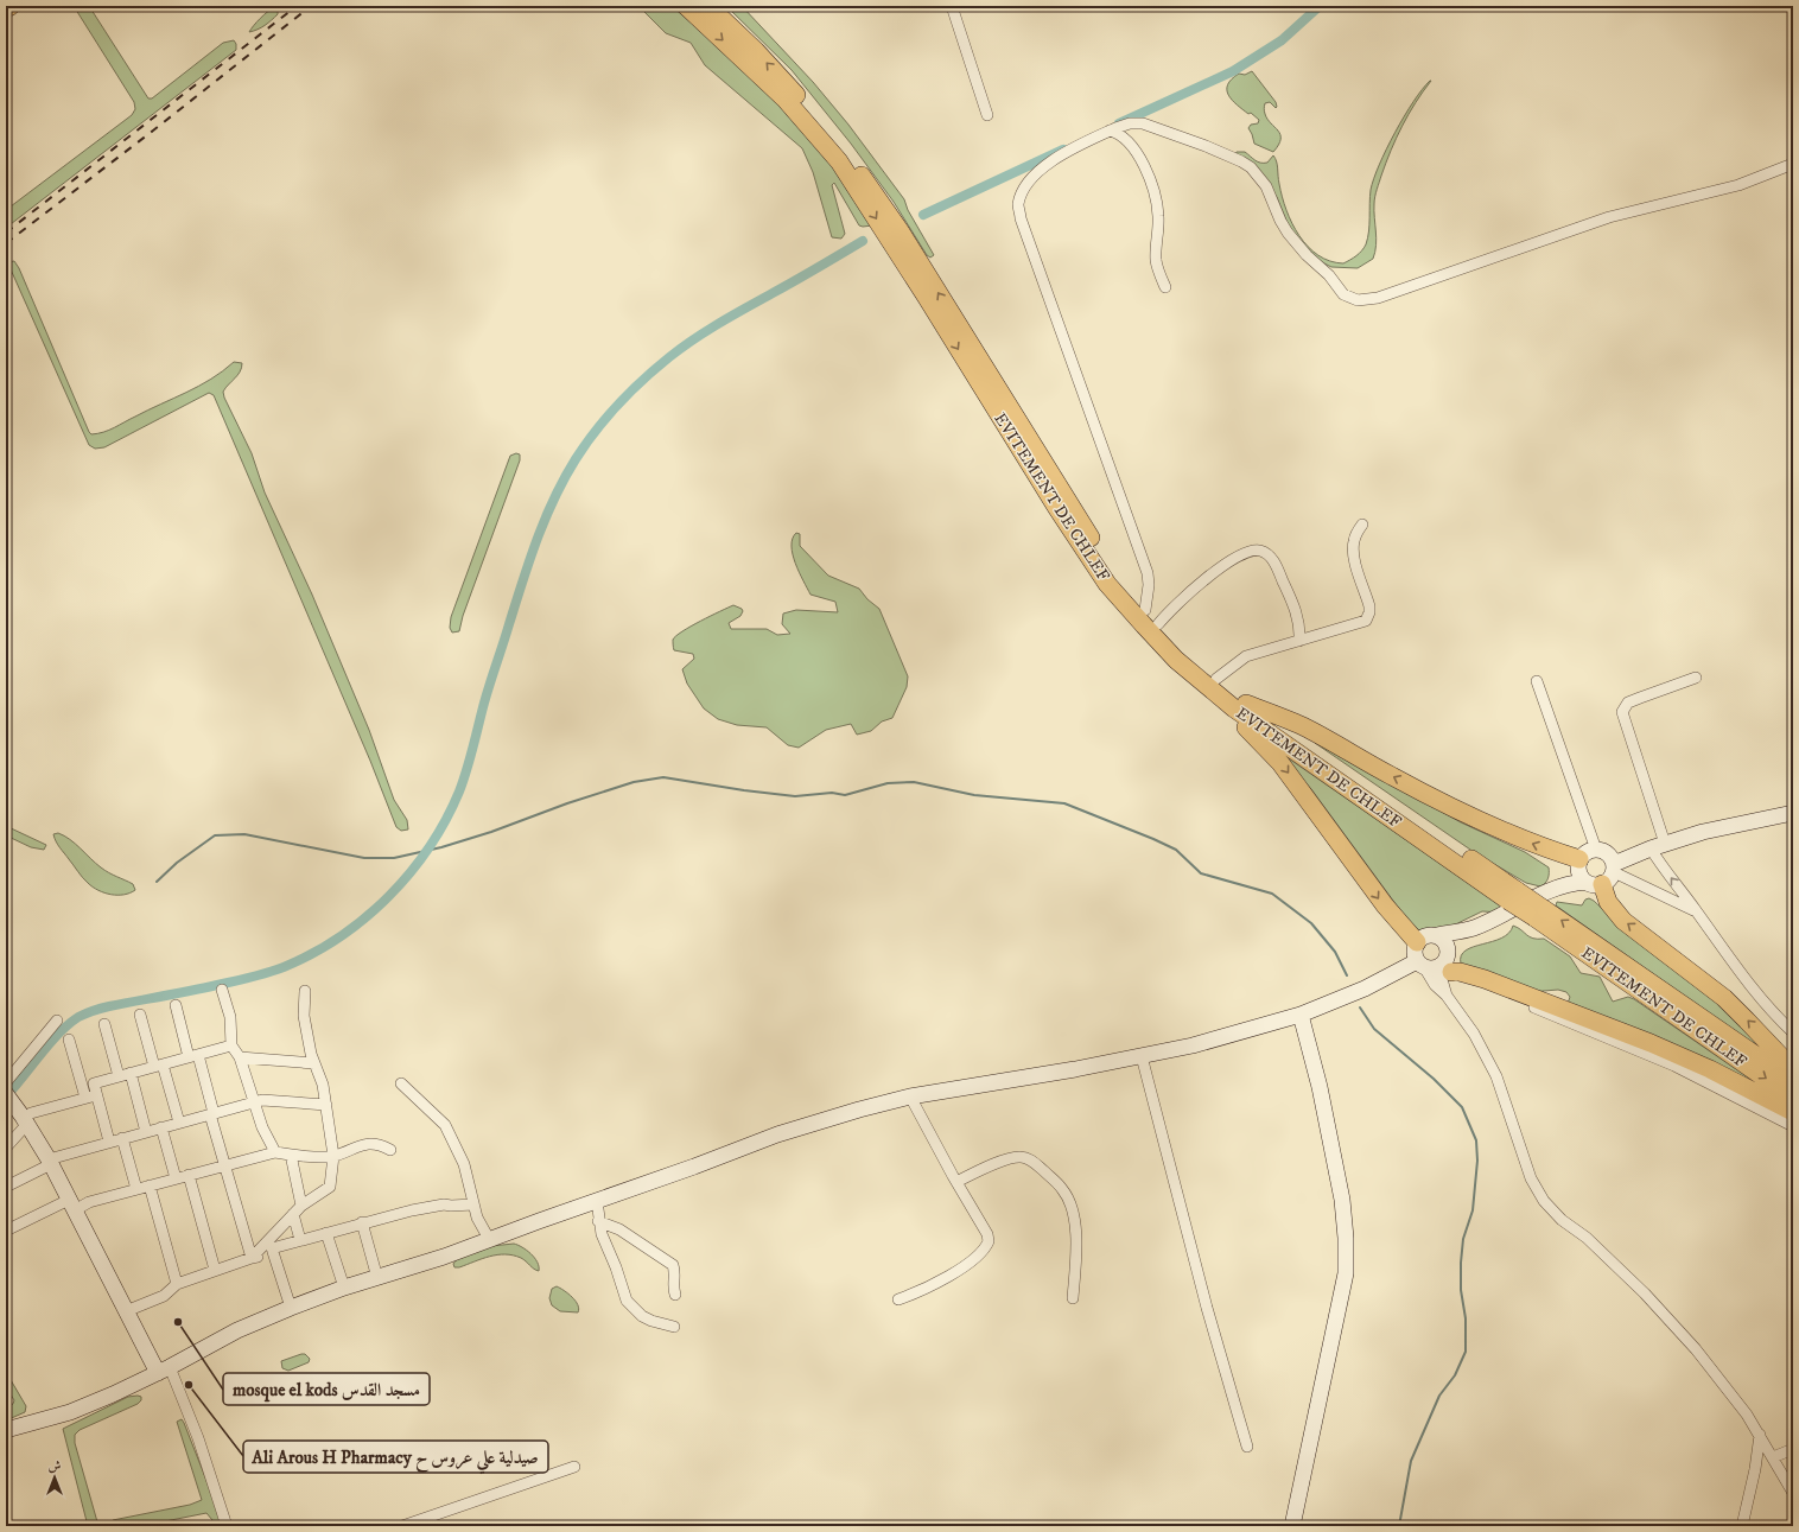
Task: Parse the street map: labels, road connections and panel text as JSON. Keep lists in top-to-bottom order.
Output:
{
  "streets": {
    "highway": ["EVITEMENT DE CHLEF"]
  },
  "places": ["mosque el kods مسجد القدس", "Ali Arous H Pharmacy صيدلية علي عروس ح"],
  "north": "top"
}
